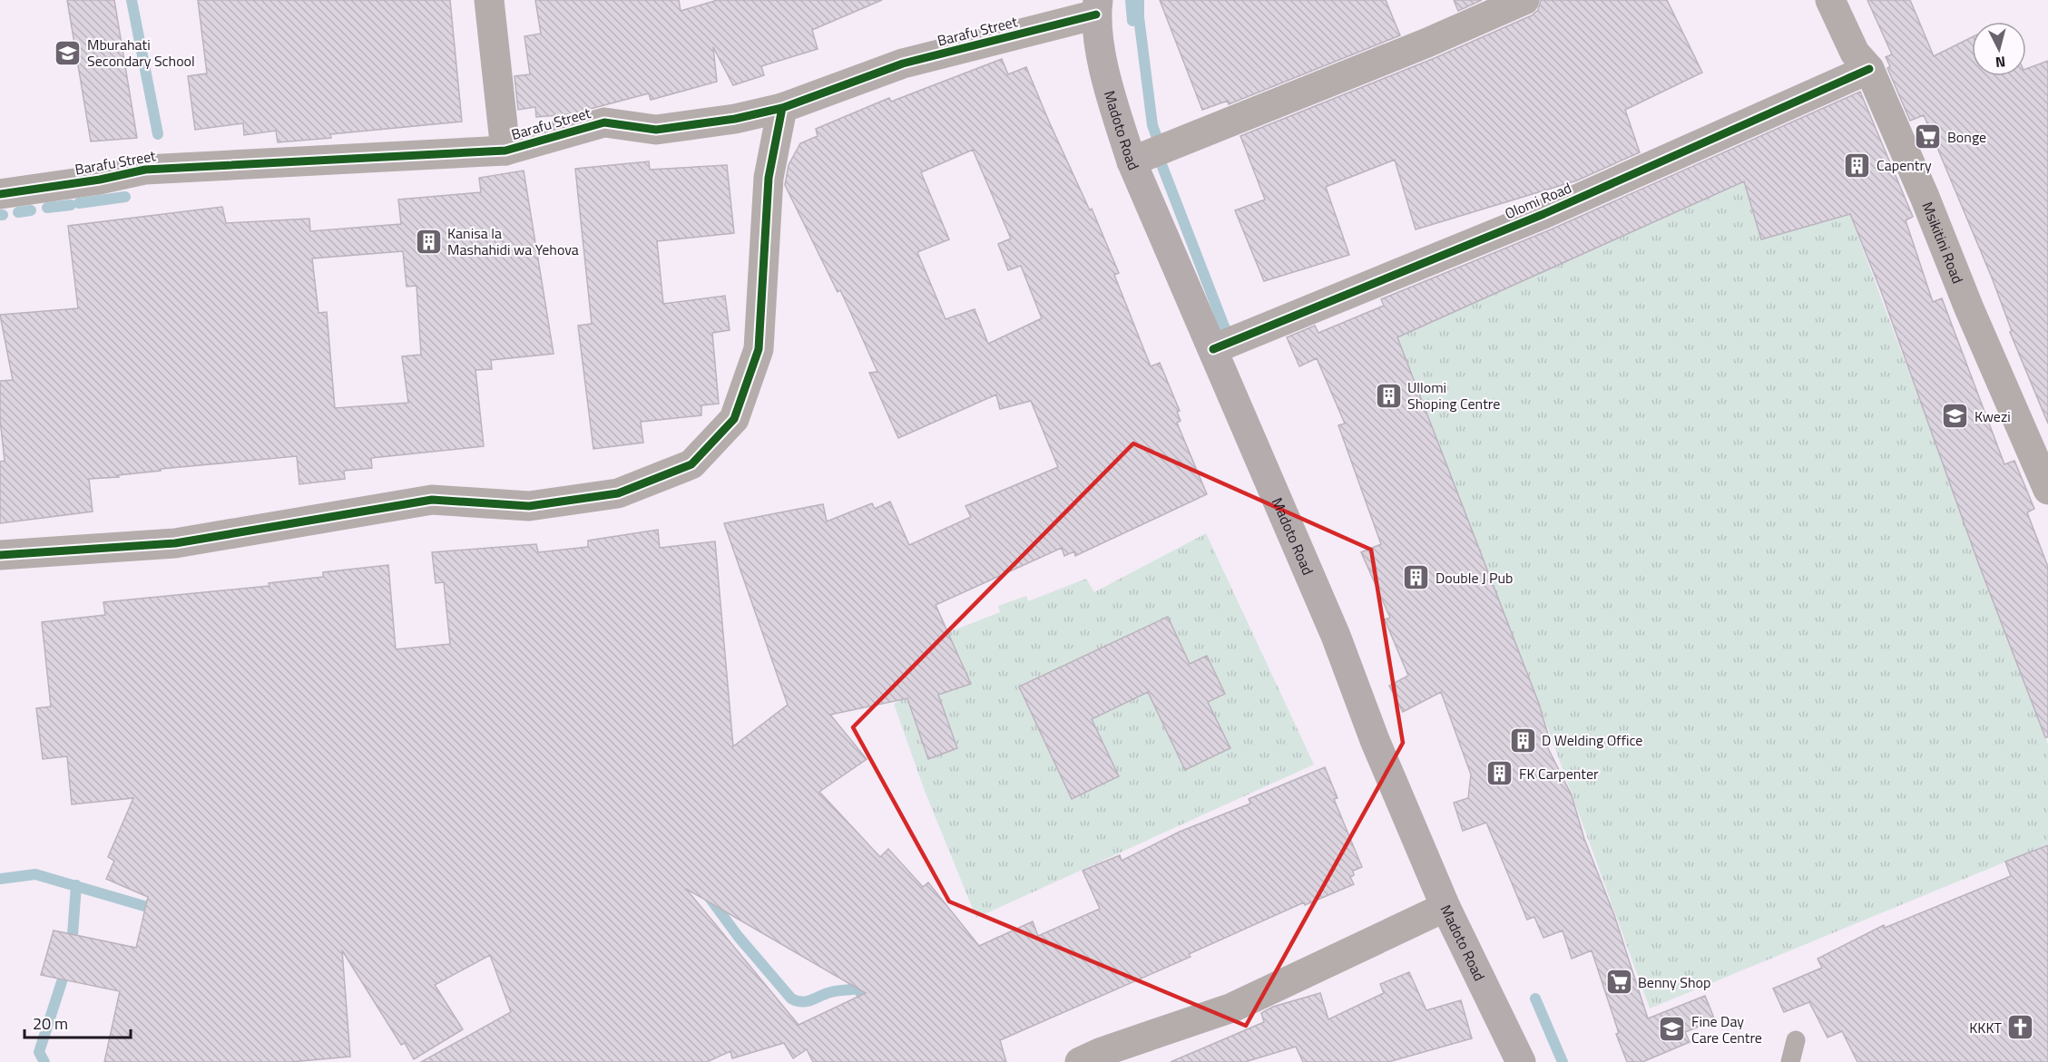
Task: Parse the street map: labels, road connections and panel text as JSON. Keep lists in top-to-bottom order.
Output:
{
  "streets": {
    "main road": ["Madoto Road"],
    "street": ["Barafu Street", "Olomi Road", "Msikitini Road"]
  },
  "crossings": [
    ["Barafu Street", "Madoto Road"],
    ["Madoto Road", "Olomi Road"],
    ["Olomi Road", "Msikitini Road"]
  ],
  "places": {
    "school or university": ["Mburahati Secondary School", "Kwezi", "Fine Day Care Centre"],
    "supermarket": ["Bonge", "Benny Shop"],
    "building": [
      "Capentry",
      "Kanisa la Mashahidi wa Yehova",
      "Ullomi Shoping Centre",
      "Double J Pub",
      "D Welding Office",
      "FK Carpenter"
    ],
    "church": ["KKKT"]
  },
  "scale_bar": "20 m",
  "north": "bottom"
}
